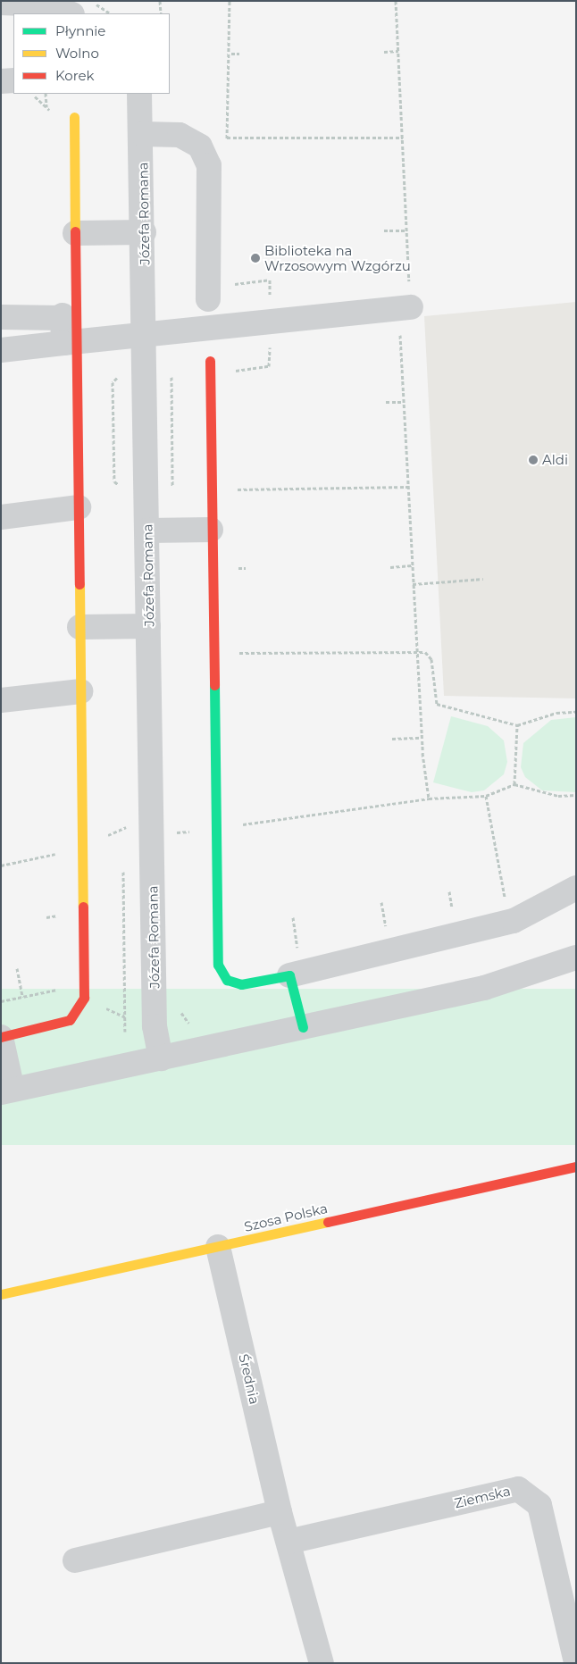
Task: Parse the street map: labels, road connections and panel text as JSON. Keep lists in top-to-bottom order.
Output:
{
  "streets": {
    "street": [
      "Józefa Romana",
      "Szosa Polska",
      "Średnia",
      "Ziemska"
    ]
  },
  "crossings": [
    ["Szosa Polska", "Średnia"],
    ["Średnia", "Ziemska"]
  ],
  "places": ["Biblioteka na Wrzosowym Wzgórzu", "Aldi"],
  "legend": ["Płynnie", "Wolno", "Korek"]
}
